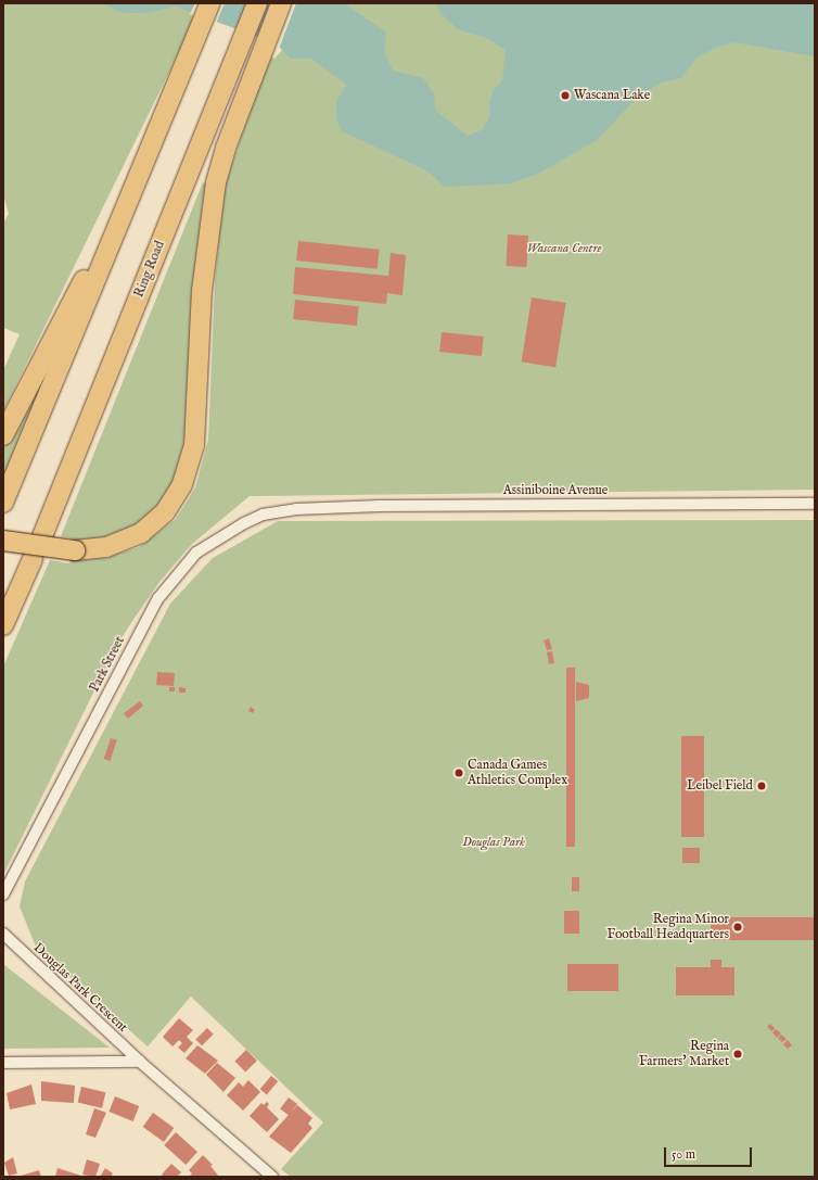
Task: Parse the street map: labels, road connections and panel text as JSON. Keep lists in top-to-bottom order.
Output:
{
  "streets": {
    "highway": ["Ring Road"],
    "street": ["Assiniboine Avenue", "Park Street", "Douglas Park Crescent"]
  },
  "crossings": [
    ["Assiniboine Avenue", "Park Street"]
  ],
  "parks": ["Wascana Centre", "Douglas Park"],
  "places": [
    "Wascana Lake",
    "Canada Games Athletics Complex",
    "Leibel Field",
    "Regina Minor Football Headquarters",
    "Regina Farmers' Market"
  ],
  "scale_bar": "50 m"
}
